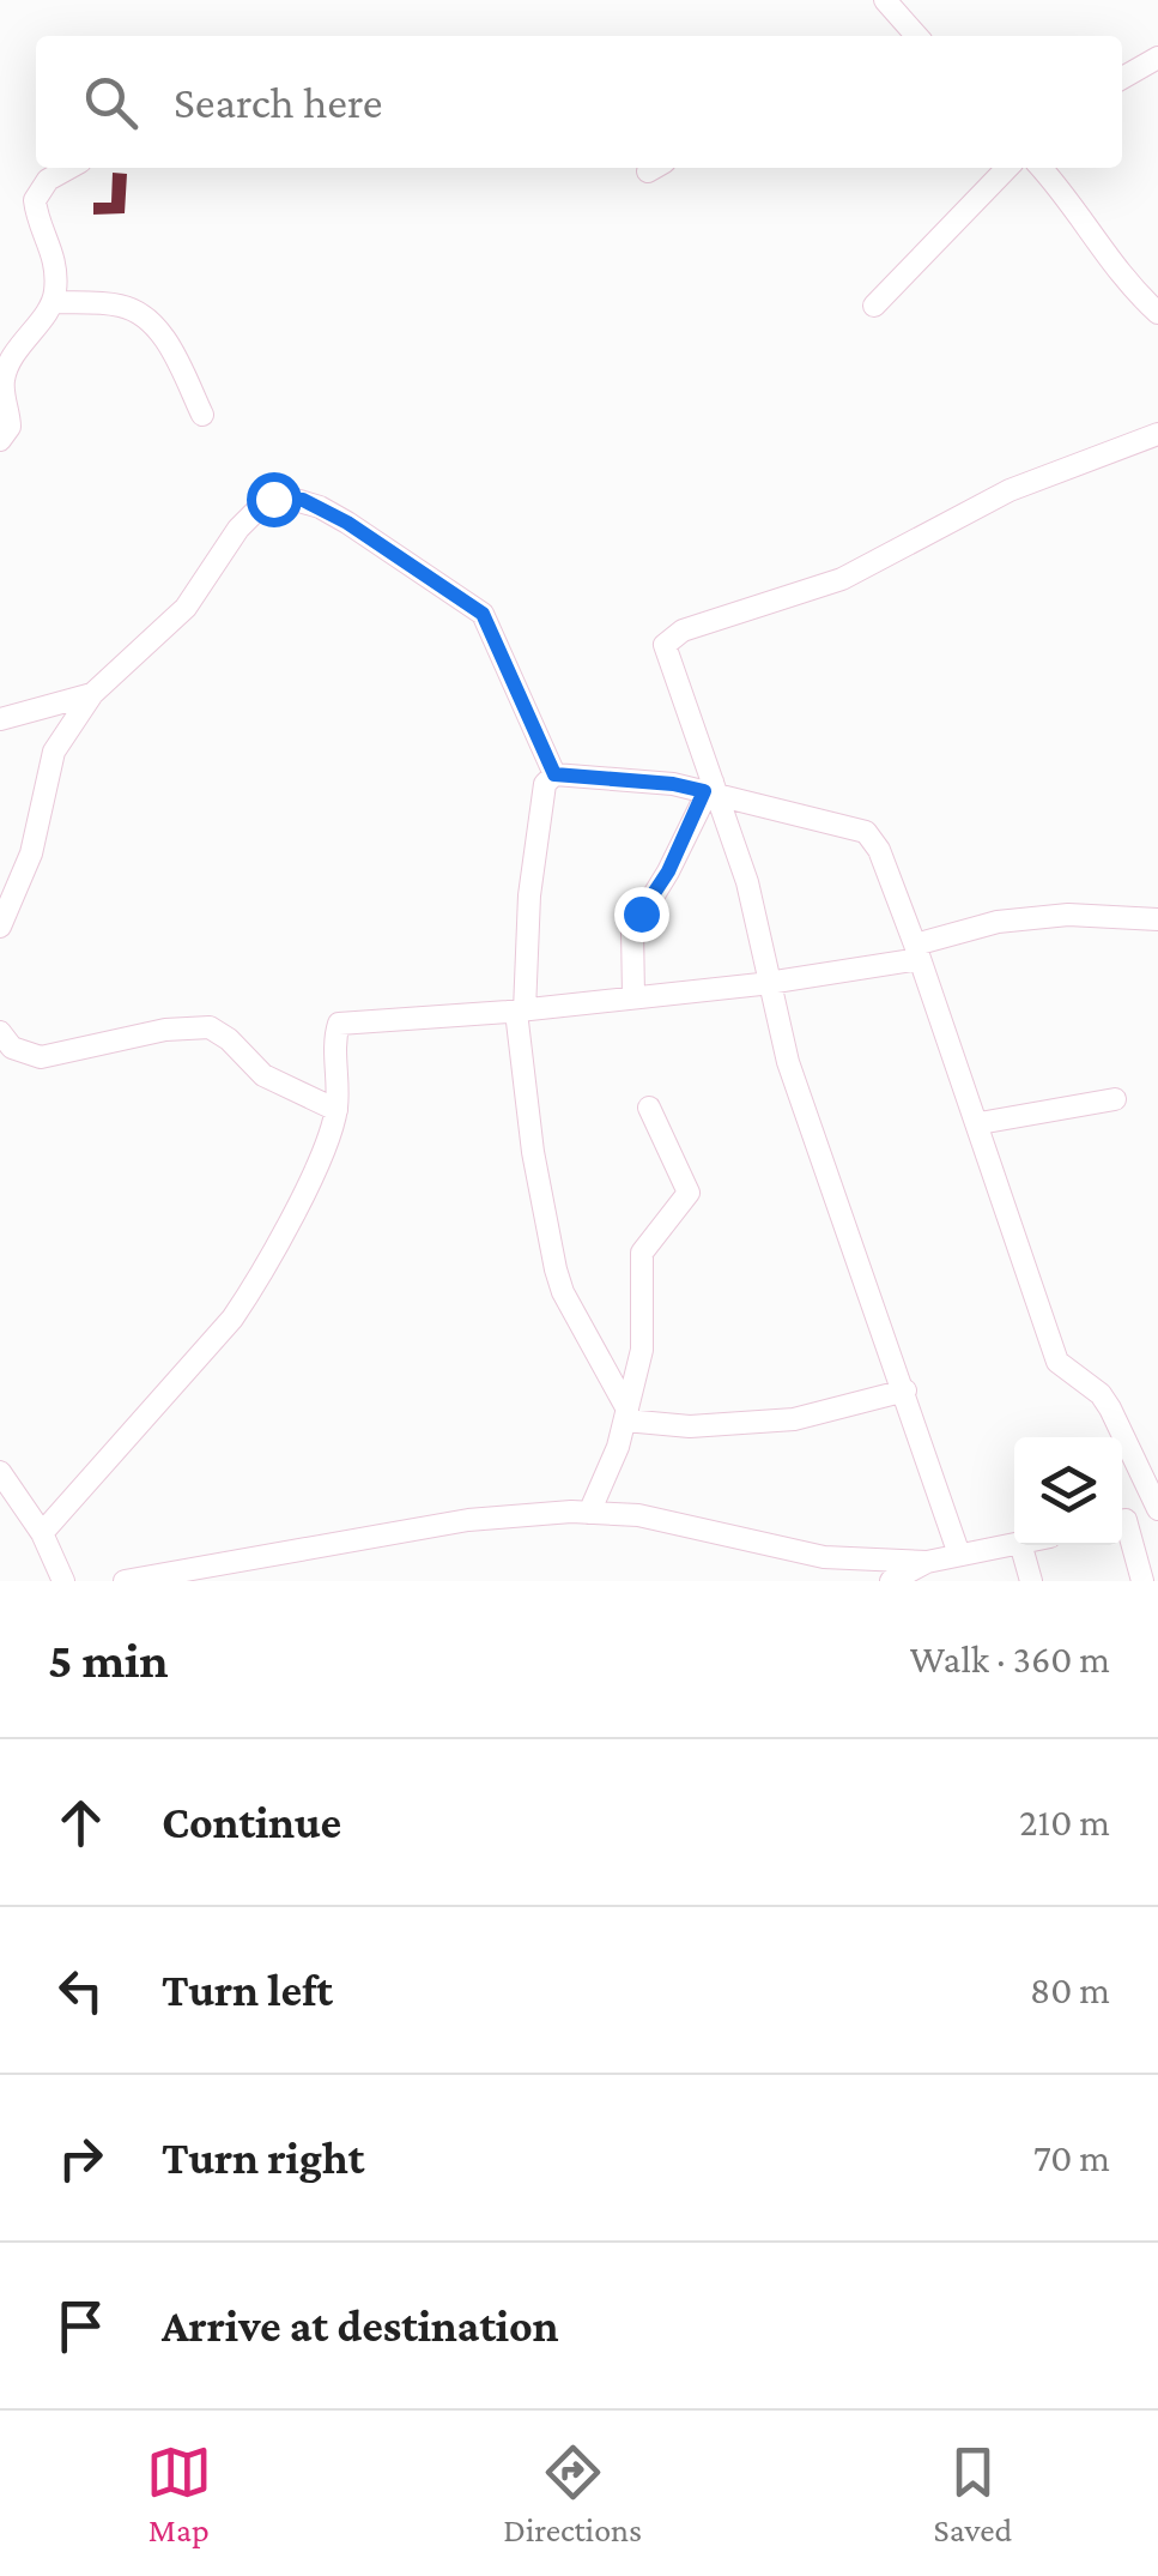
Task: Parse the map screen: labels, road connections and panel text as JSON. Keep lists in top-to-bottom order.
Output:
{
  "page": {
    "search": "Search here",
    "heading": ["5 min", "Walk · 360 m"],
    "list": [
      ["Continue", "210 m"],
      ["Turn left", "80 m"],
      ["Turn right", "70 m"],
      "Arrive at destination"
    ],
    "nav": ["Map", "Directions", "Saved"]
  }
}
